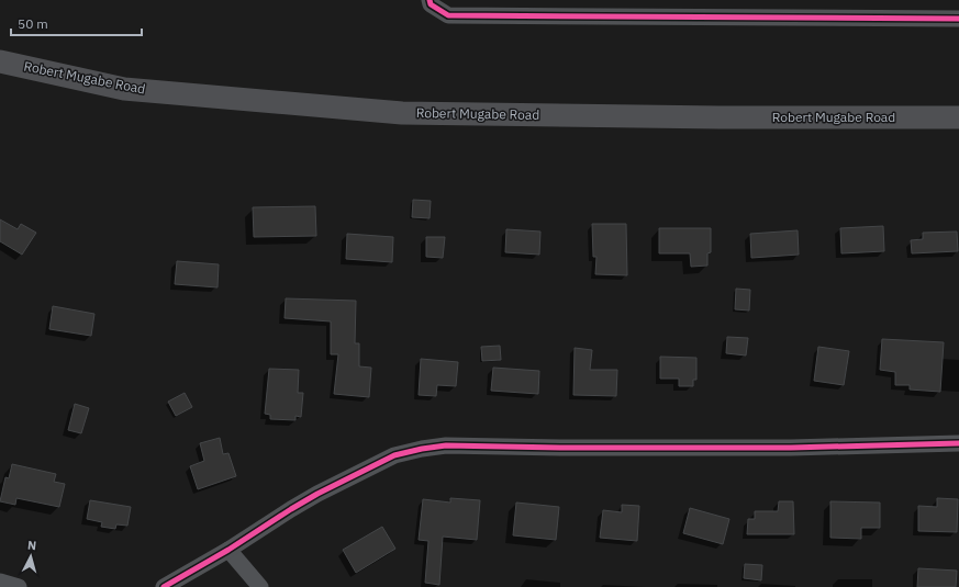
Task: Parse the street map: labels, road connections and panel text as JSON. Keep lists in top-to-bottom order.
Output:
{
  "streets": {
    "main road": ["Robert Mugabe Road"]
  },
  "scale_bar": "50 m",
  "north": "top"
}
